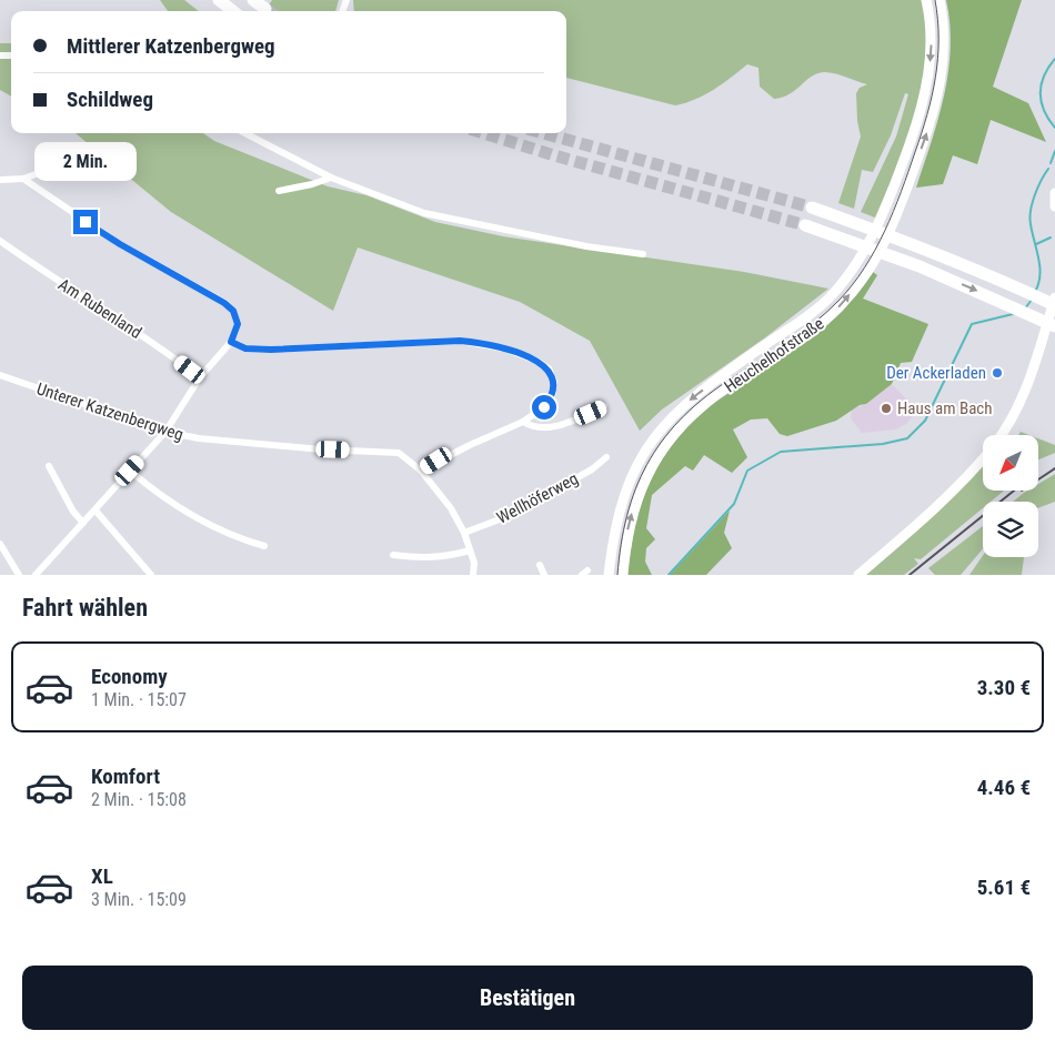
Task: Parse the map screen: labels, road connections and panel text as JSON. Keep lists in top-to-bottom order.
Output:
{
  "streets": {
    "main road": ["Heuchelhofstraße"],
    "street": ["Am Rubenland", "Unterer Katzenbergweg", "Wellhöferweg"]
  },
  "crossings": [
    ["Unterer Katzenbergweg", "Wellhöferweg"]
  ],
  "places": ["Der Ackerladen", "Haus am Bach"],
  "north": "bottom left",
  "page": {
    "banner": ["Mittlerer Katzenbergweg", "Schildweg"],
    "bubble": "2 Min.",
    "heading": "Fahrt wählen",
    "list": [
      {
        "name": "Economy",
        "note": "1 Min. · 15:07",
        "value": "3.30 €"
      },
      {
        "name": "Komfort",
        "note": "2 Min. · 15:08",
        "value": "4.46 €"
      },
      {
        "name": "XL",
        "note": "3 Min. · 15:09",
        "value": "5.61 €"
      }
    ],
    "buttons": "Bestätigen"
  }
}
